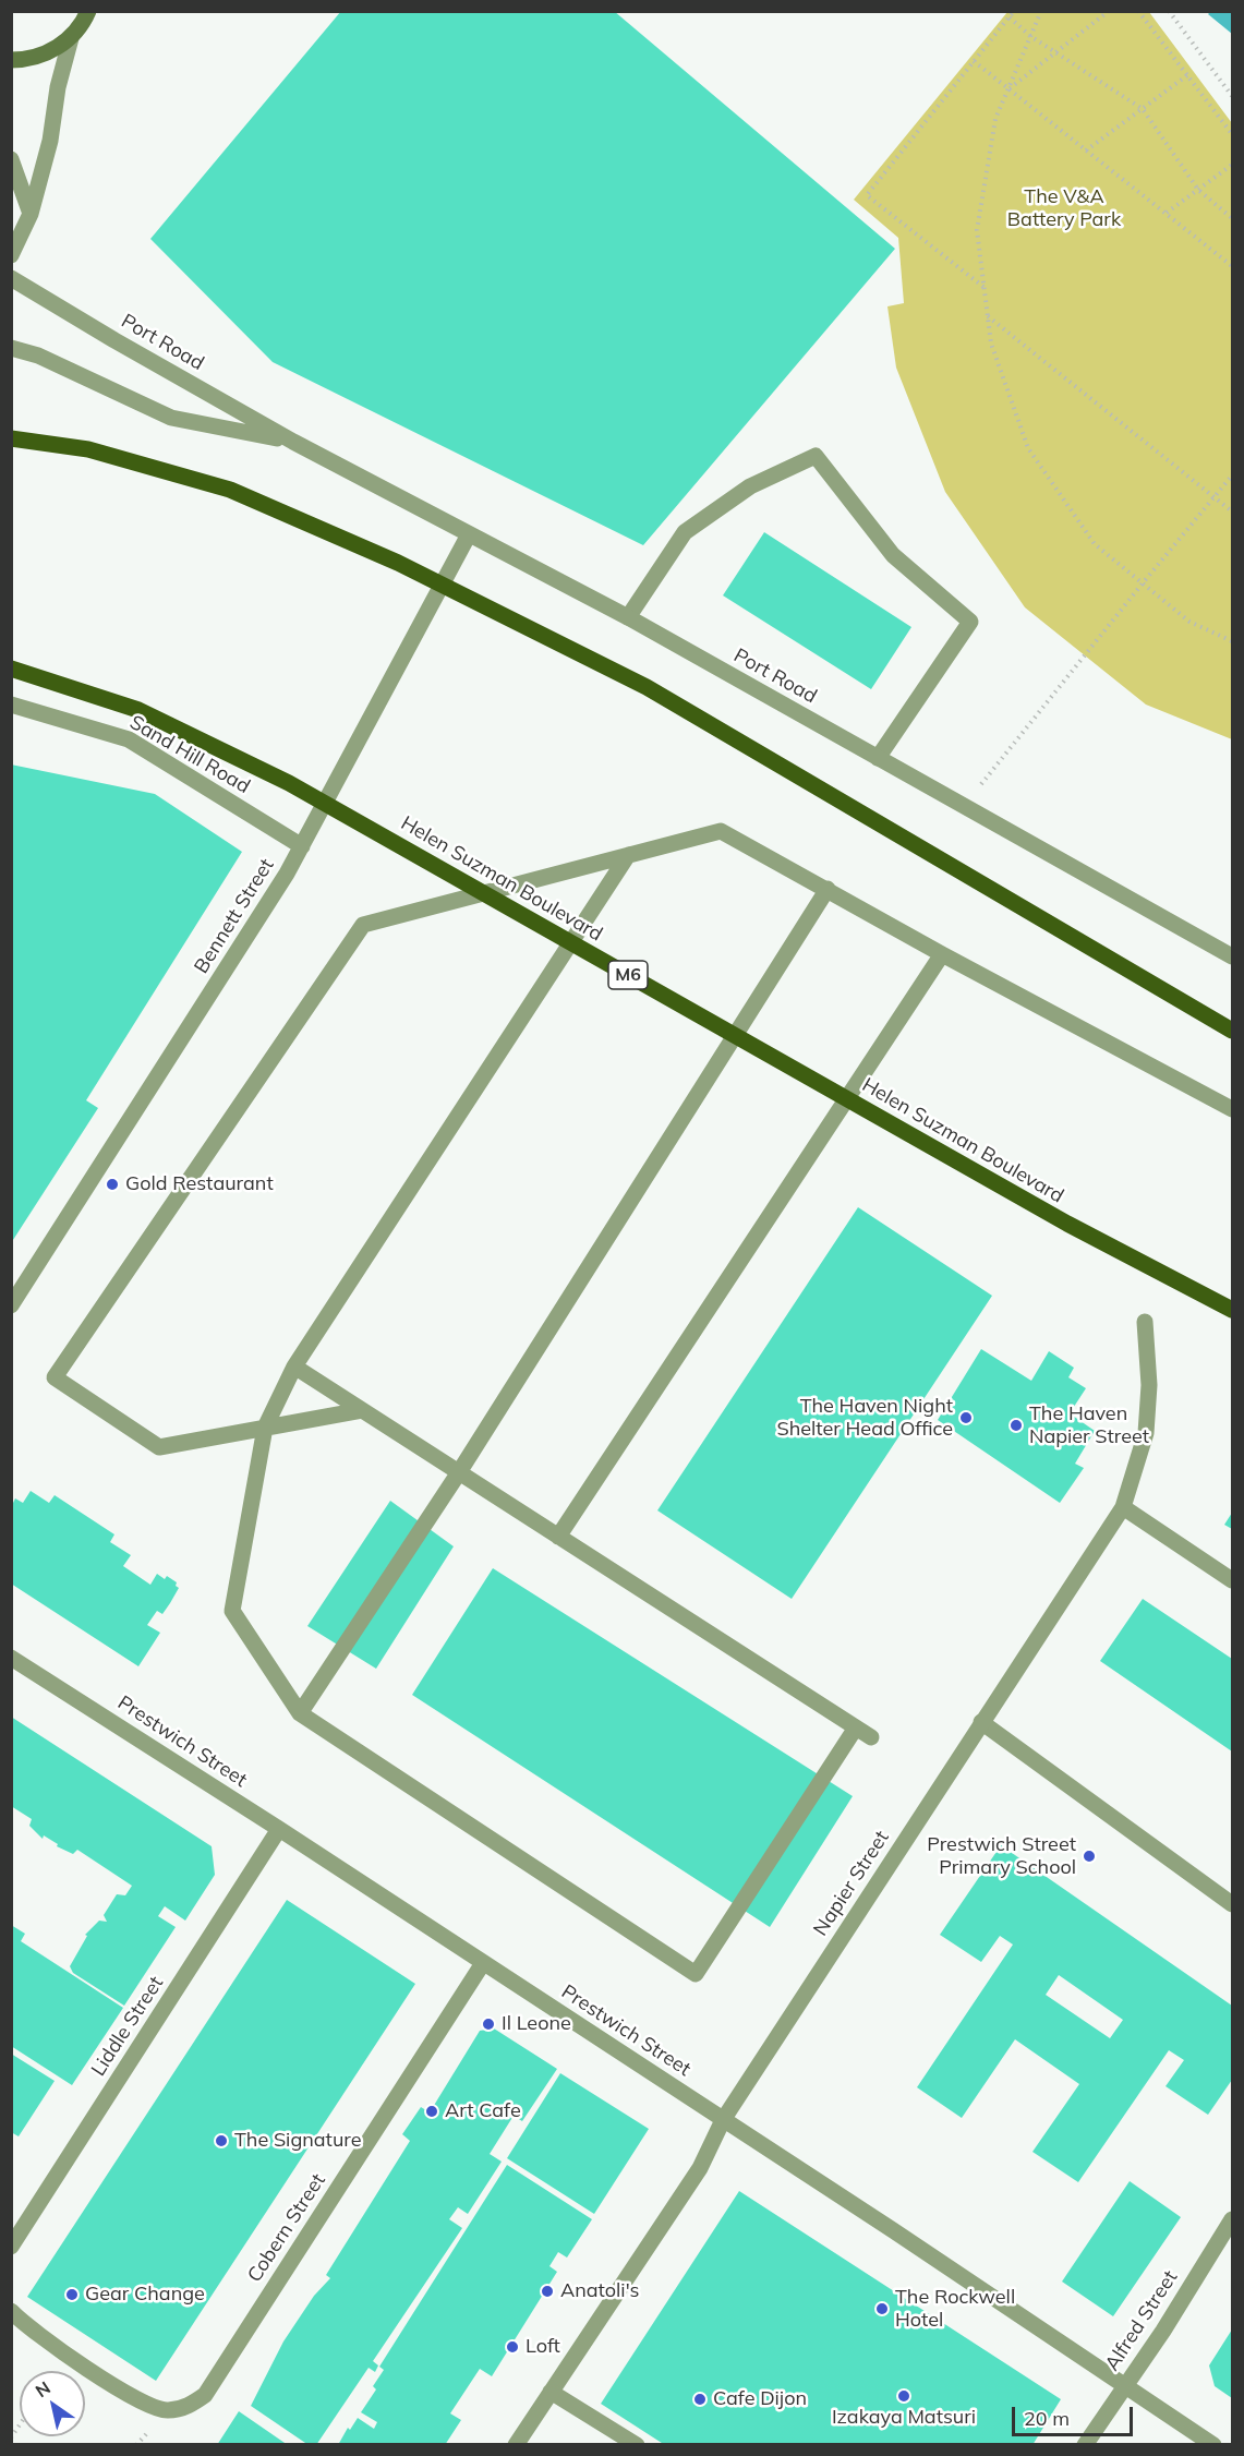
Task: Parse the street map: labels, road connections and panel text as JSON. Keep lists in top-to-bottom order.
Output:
{
  "streets": {
    "main road": ["Helen Suzman Boulevard", "M6"],
    "street": [
      "Port Road",
      "Sand Hill Road",
      "Bennett Street",
      "Prestwich Street",
      "Napier Street",
      "Liddle Street",
      "Cobern Street",
      "Alfred Street"
    ]
  },
  "crossings": [
    ["Port Road", "Bennett Street"],
    ["Sand Hill Road", "Bennett Street"],
    ["Prestwich Street", "Napier Street"],
    ["Prestwich Street", "Liddle Street"],
    ["Prestwich Street", "Cobern Street"],
    ["Prestwich Street", "Alfred Street"]
  ],
  "parks": ["The V&A Battery Park"],
  "places": [
    "Gold Restaurant",
    "The Haven Night Shelter Head Office",
    "The Haven Napier Street",
    "Prestwich Street Primary School",
    "Il Leone",
    "Art Cafe",
    "The Signature",
    "Anatoli's",
    "Gear Change",
    "The Rockwell Hotel",
    "Loft",
    "Izakaya Matsuri",
    "Cafe Dijon"
  ],
  "scale_bar": "20 m",
  "north": "top left"
}
